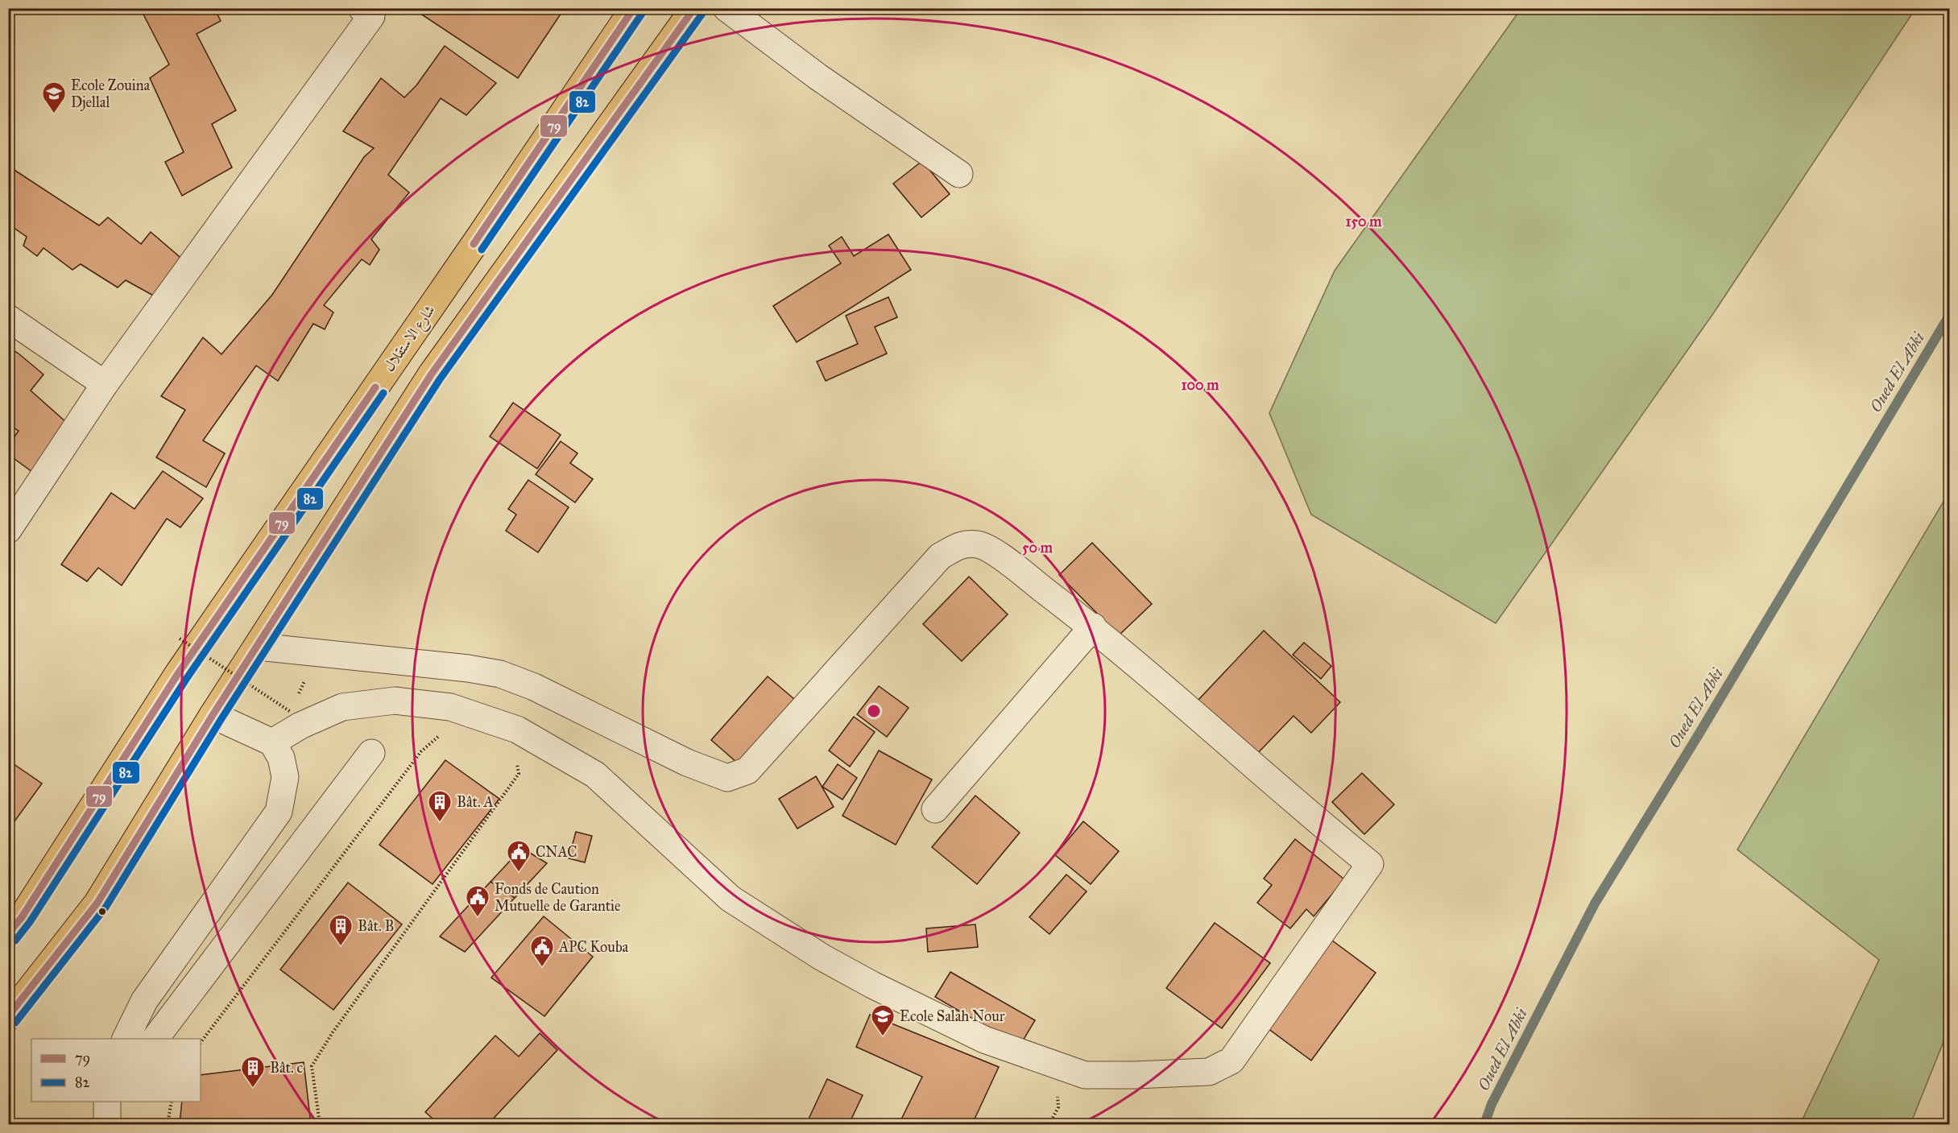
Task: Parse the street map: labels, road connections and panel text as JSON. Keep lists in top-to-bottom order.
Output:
{
  "streets": {
    "main road": ["شارع الاستقلال"]
  },
  "water": ["Oued El Abki"],
  "places": {
    "school or university": ["Ecole Zouina Djellal", "Ecole Salah Nour"],
    "building": ["Bât. A", "Bât. B", "Bât. c"],
    "public building": ["CNAC", "Fonds de Caution Mutuelle de Garantie", "APC Kouba"]
  },
  "lines": ["transit line 79", "transit line 82"],
  "legend": ["79", "82"],
  "rings": ["150 m", "100 m", "50 m"]
}
